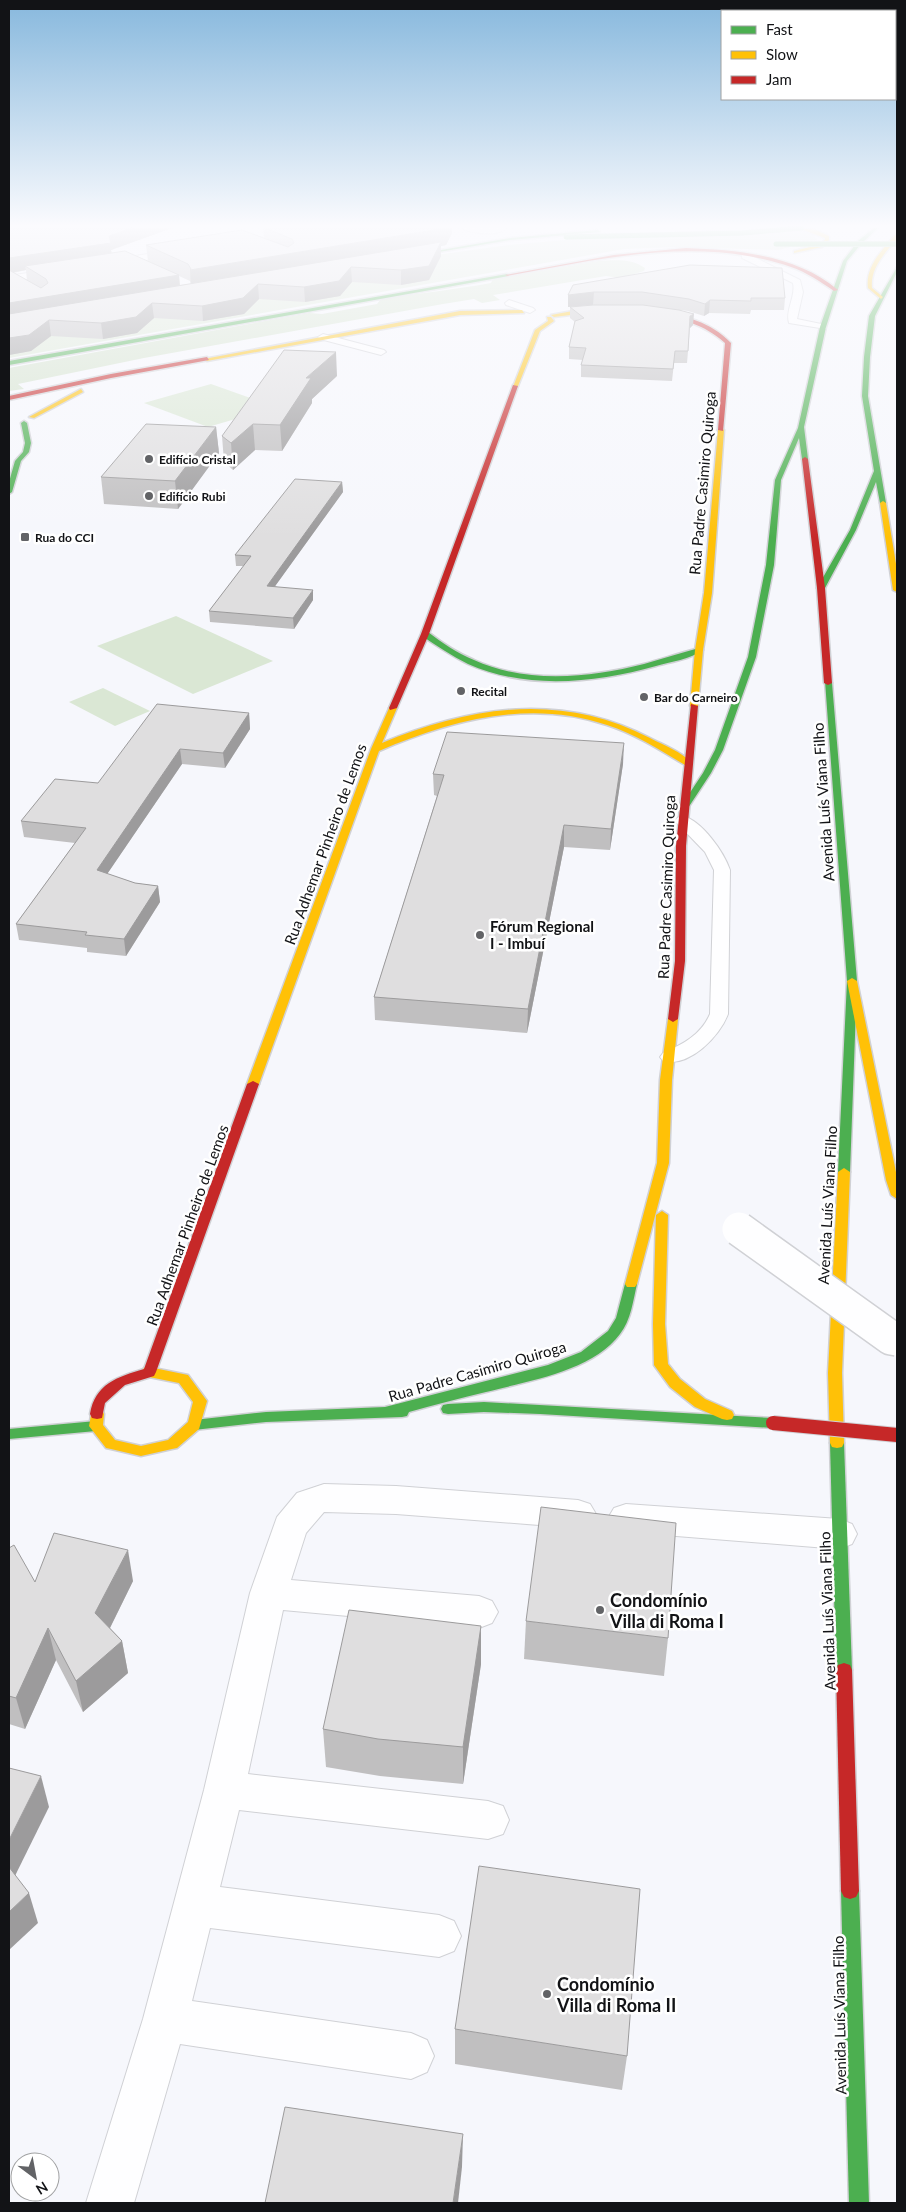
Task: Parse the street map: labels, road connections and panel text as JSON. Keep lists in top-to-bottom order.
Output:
{
  "streets": {
    "main road": ["Rua Padre Casimiro Quiroga", "Avenida Luís Viana Filho", "Rua Adhemar Pinheiro de Lemos"]
  },
  "crossings": [
    ["Rua Padre Casimiro Quiroga", "Rua Adhemar Pinheiro de Lemos"]
  ],
  "places": {
    "other": [
      "Edifício Cristal",
      "Edifício Rubi",
      "Recital",
      "Bar do Carneiro",
      "Fórum Regional I - Imbuí",
      "Condomínio Villa di Roma I",
      "Condomínio Villa di Roma II"
    ],
    "transit": ["Rua do CCI"]
  },
  "legend": ["Fast", "Slow", "Jam"],
  "north": "bottom right"
}
